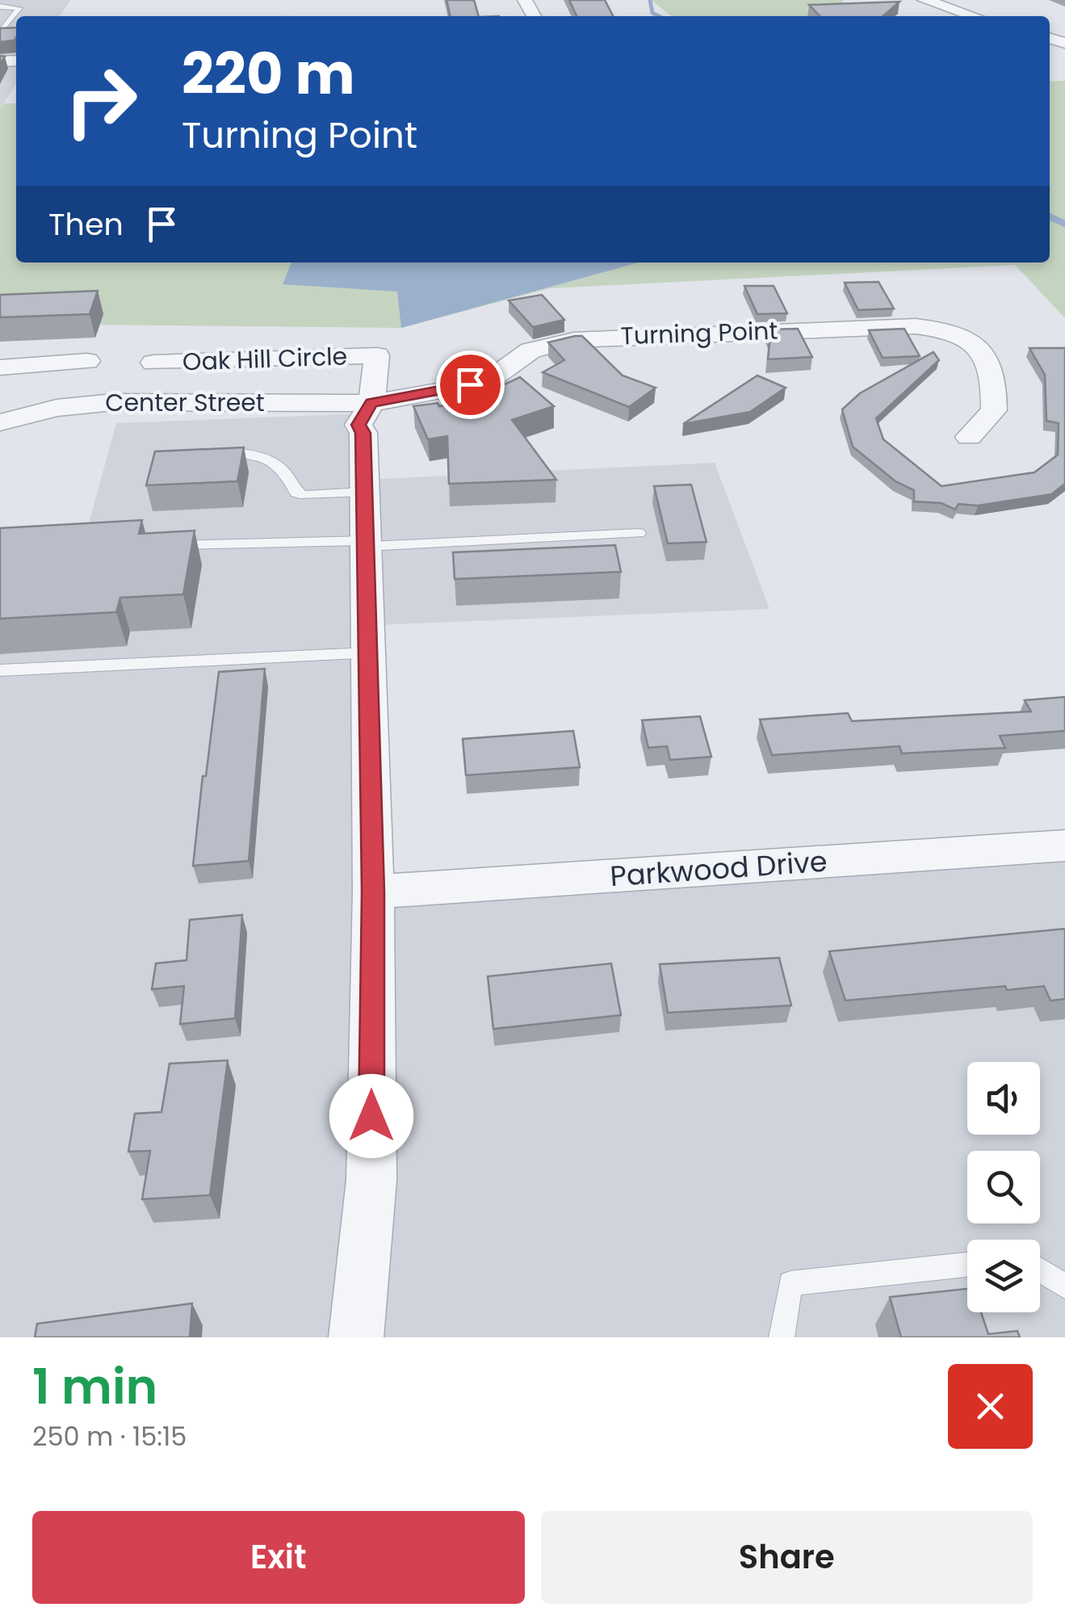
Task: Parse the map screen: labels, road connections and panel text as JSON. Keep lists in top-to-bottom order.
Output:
{
  "streets": {
    "street": [
      "Turning Point",
      "Oak Hill Circle",
      "Center Street",
      "Parkwood Drive"
    ]
  },
  "crossings": [
    ["Turning Point", "Oak Hill Circle"],
    ["Turning Point", "Center Street"],
    ["Oak Hill Circle", "Center Street"]
  ],
  "page": {
    "turn": ["220 m", "Turning Point"],
    "then": "Then",
    "heading": ["1 min", "250 m · 15:15"],
    "buttons": ["Exit", "Share"]
  }
}
